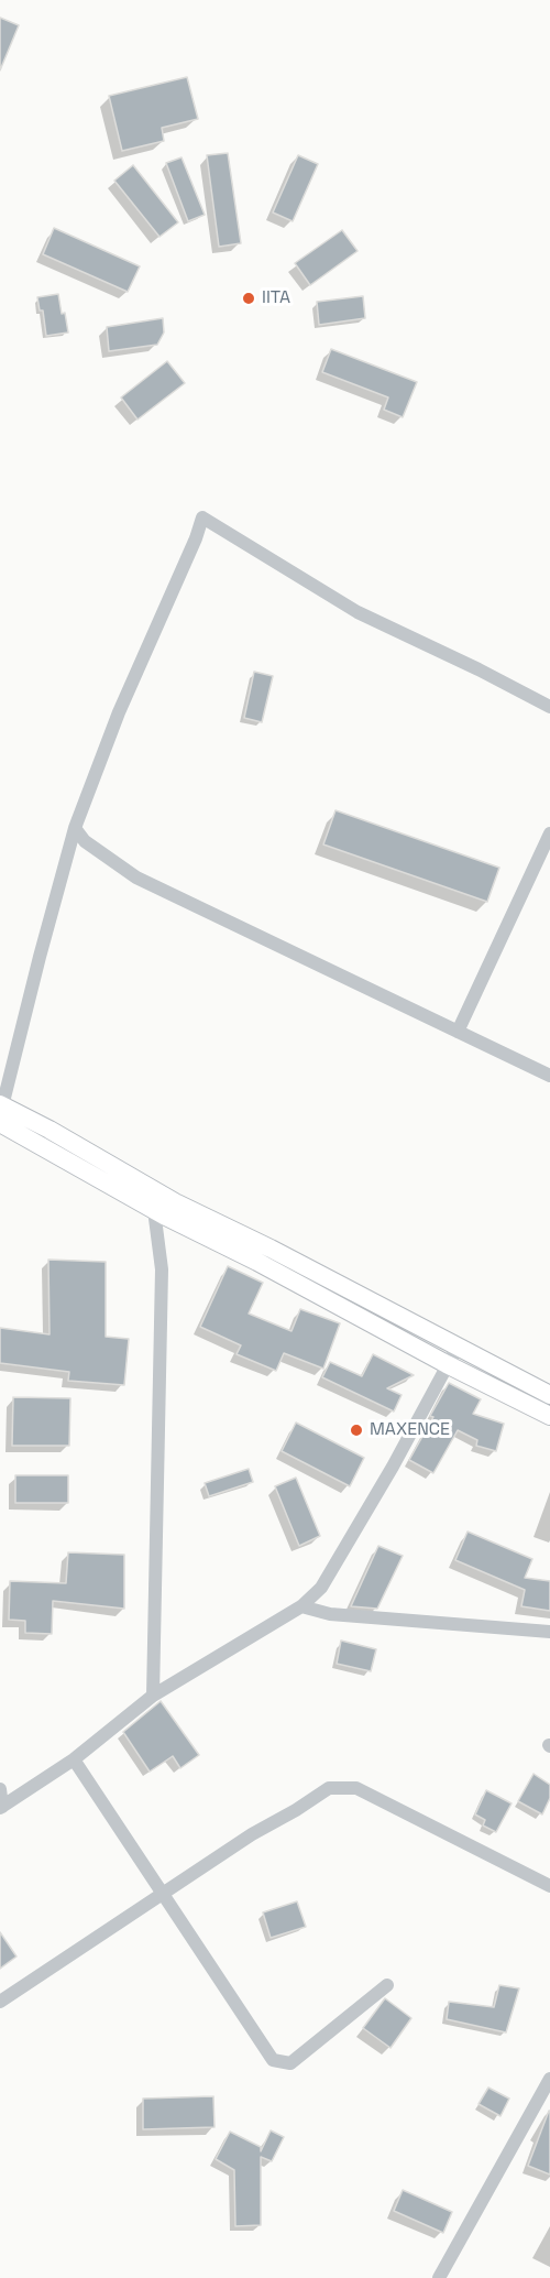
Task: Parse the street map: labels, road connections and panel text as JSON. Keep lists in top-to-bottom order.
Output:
{
  "places": ["IITA", "MAXENCE"]
}
